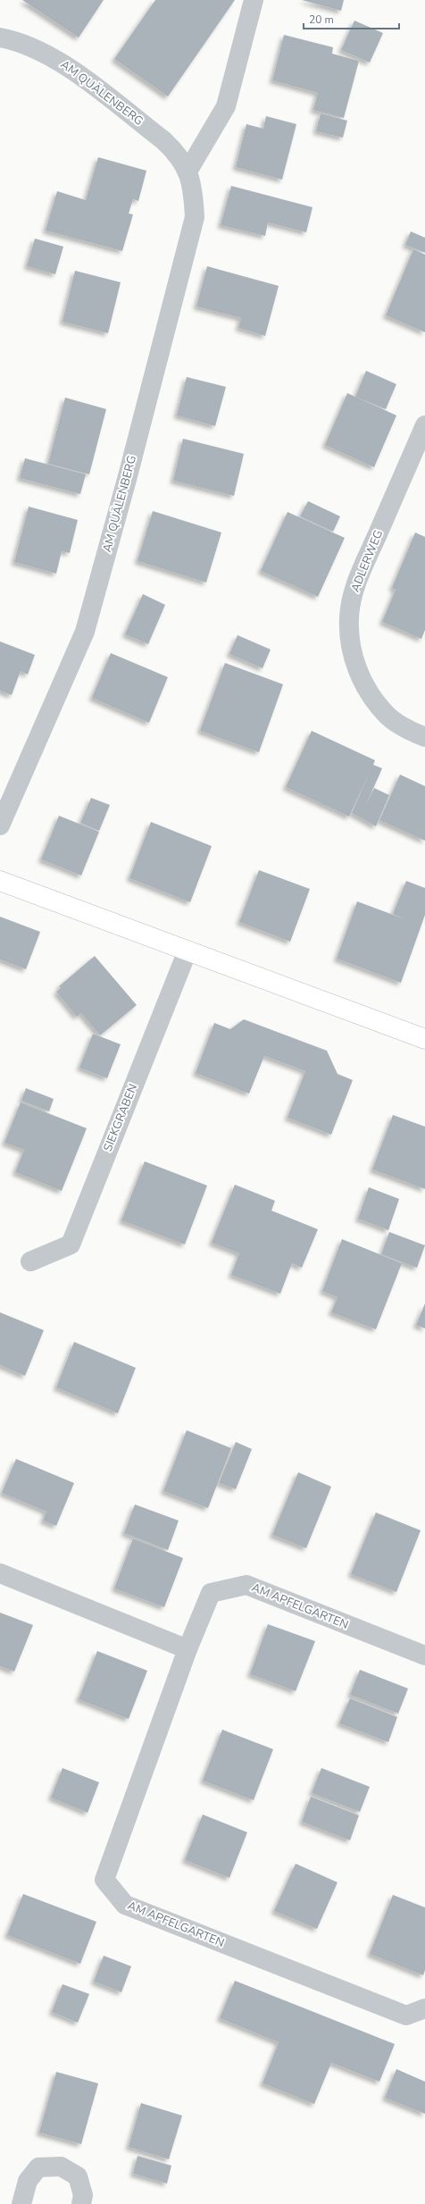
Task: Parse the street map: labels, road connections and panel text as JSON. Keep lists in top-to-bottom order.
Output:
{
  "streets": {
    "street": [
      "AM QUÄLENBERG",
      "ADLERWEG",
      "SIEKGRABEN",
      "AM APFELGARTEN"
    ]
  },
  "scale_bar": "20 m"
}
